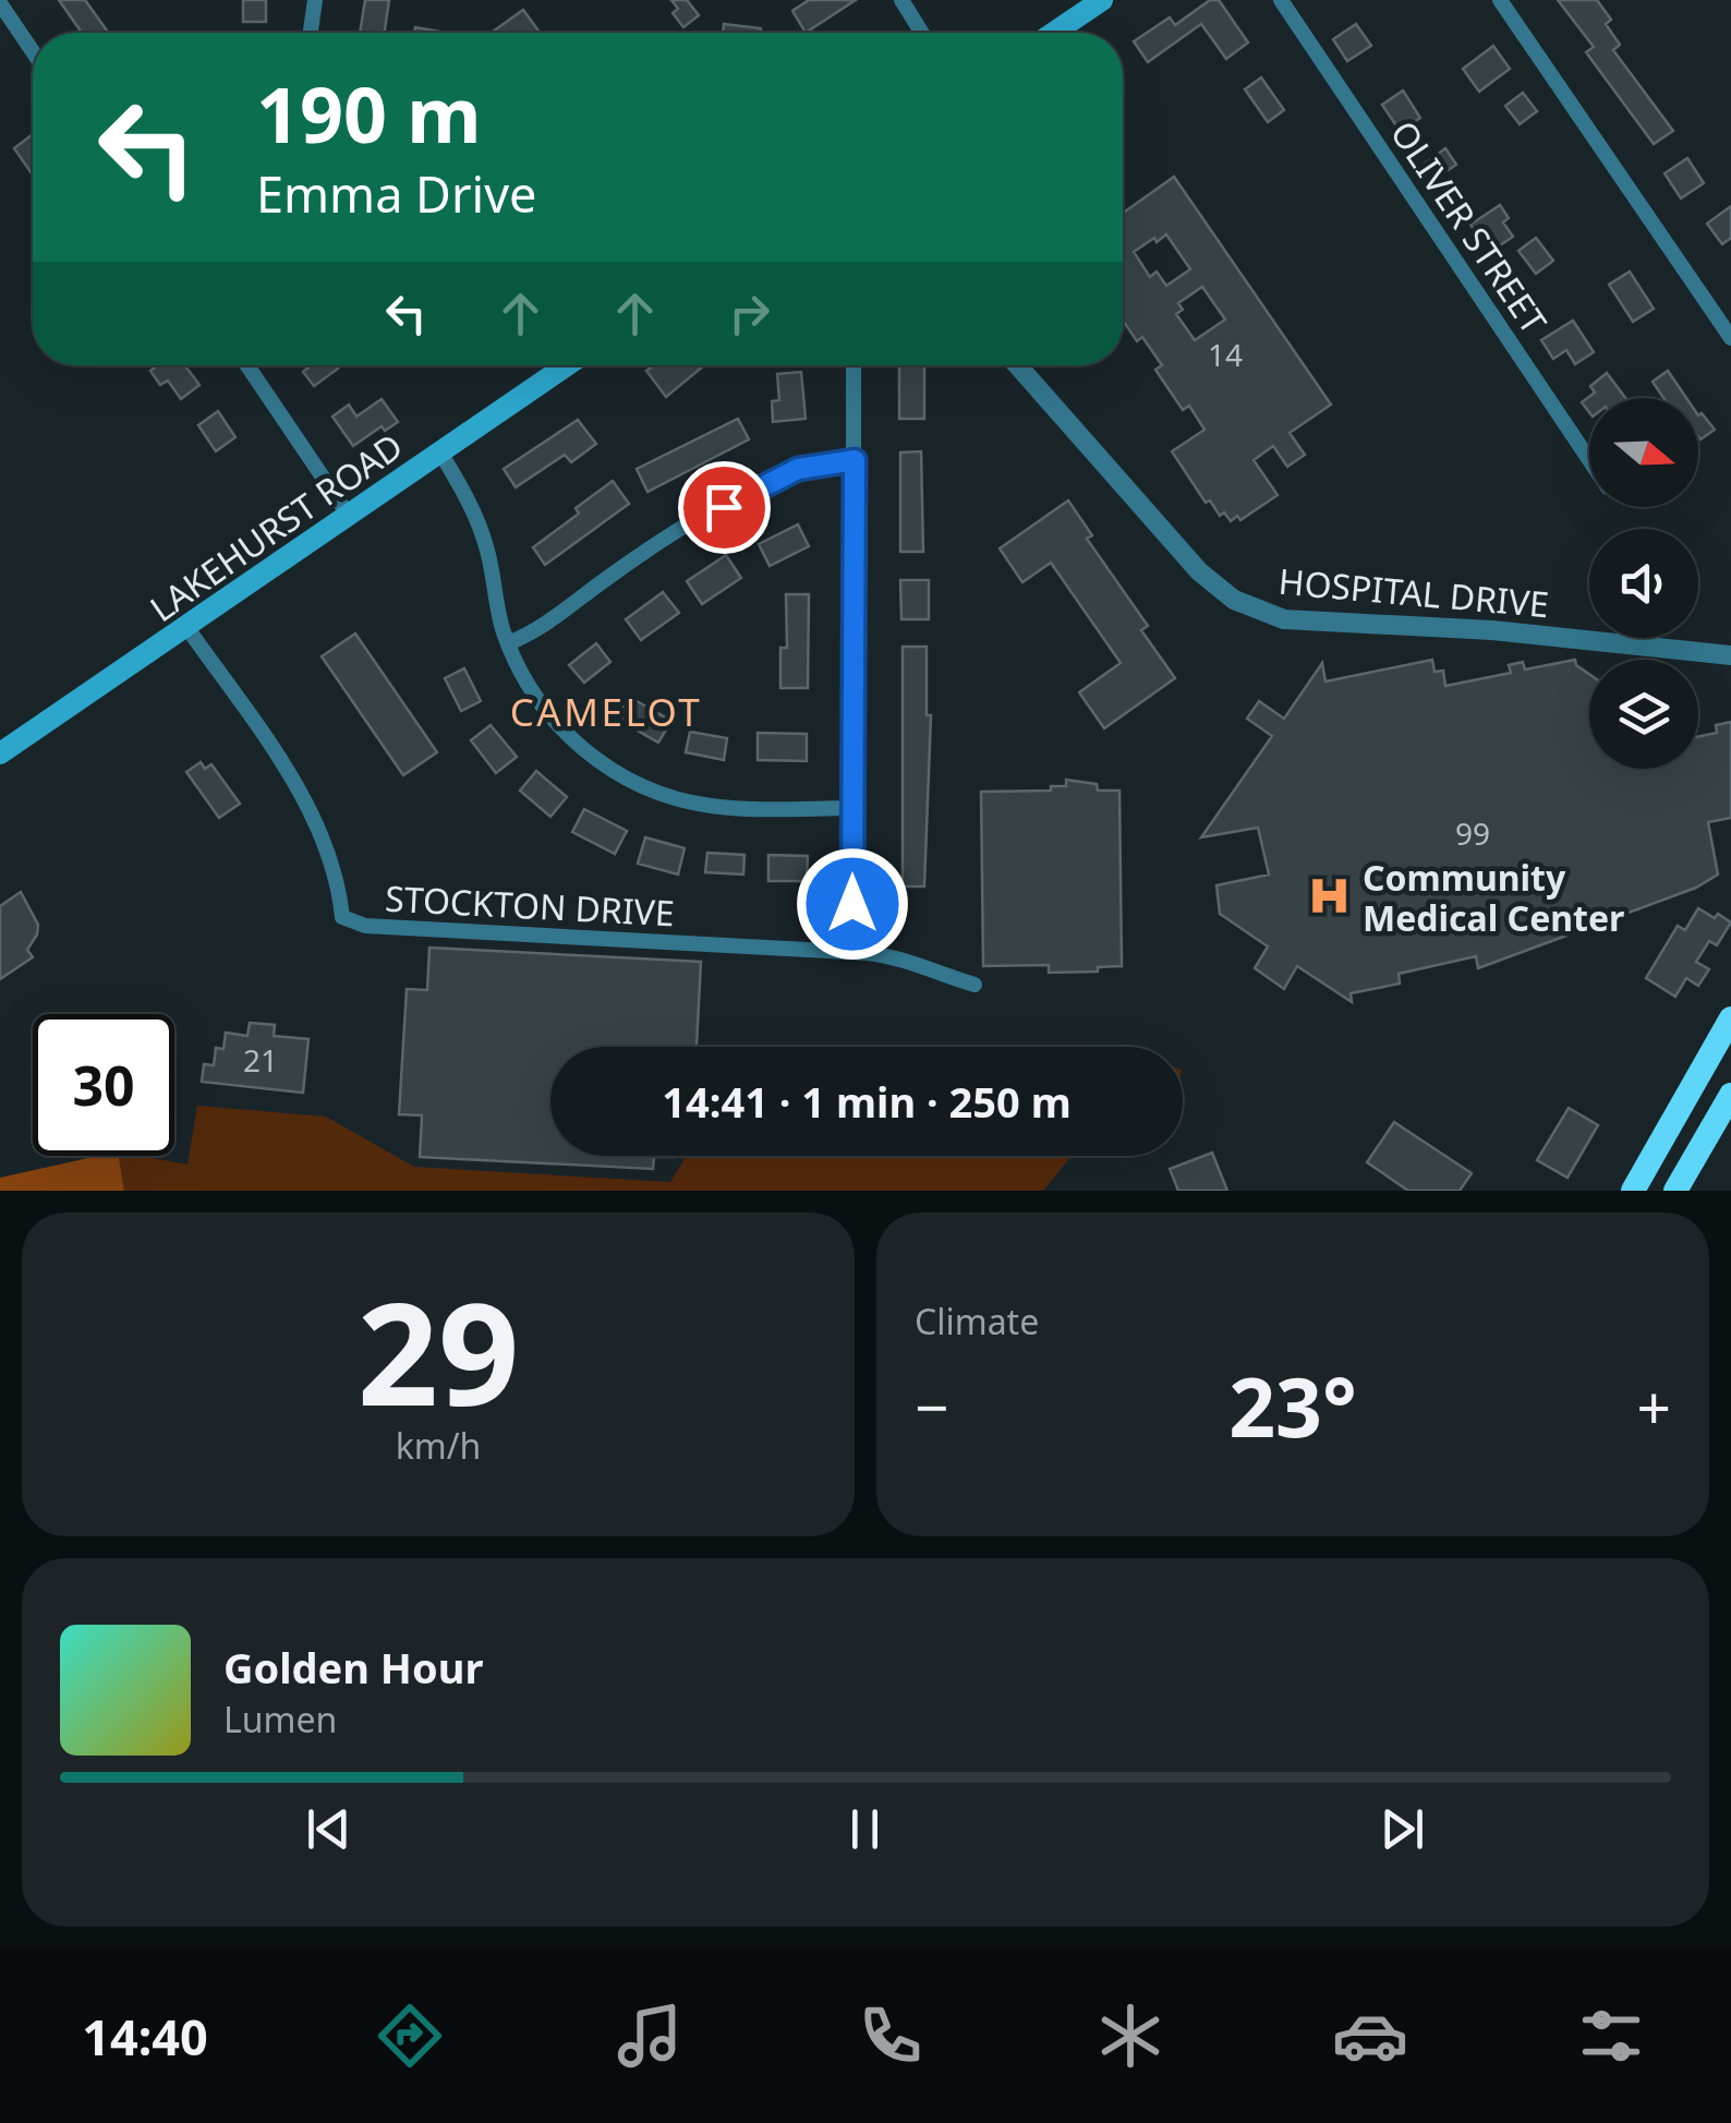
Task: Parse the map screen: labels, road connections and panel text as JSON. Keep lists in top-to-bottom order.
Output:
{
  "streets": {
    "main road": ["LAKEHURST ROAD"],
    "street": ["OLIVER STREET", "HOSPITAL DRIVE", "STOCKTON DRIVE"]
  },
  "crossings": [
    ["LAKEHURST ROAD", "STOCKTON DRIVE"]
  ],
  "districts": ["CAMELOT"],
  "places": {
    "hospital": ["Community Medical Center"]
  },
  "house_numbers": ["14", "99", "21"],
  "north": "right",
  "page": {
    "turn": ["190 m", "Emma Drive"],
    "limit": "30",
    "trip": "14:41 · 1 min · 250 m",
    "tile": [
      ["29", "km/h"],
      "Climate"
    ],
    "heat": ["−", "23°", "+"],
    "song": ["Golden Hour", "Lumen"],
    "tabs": "14:40"
  }
}
